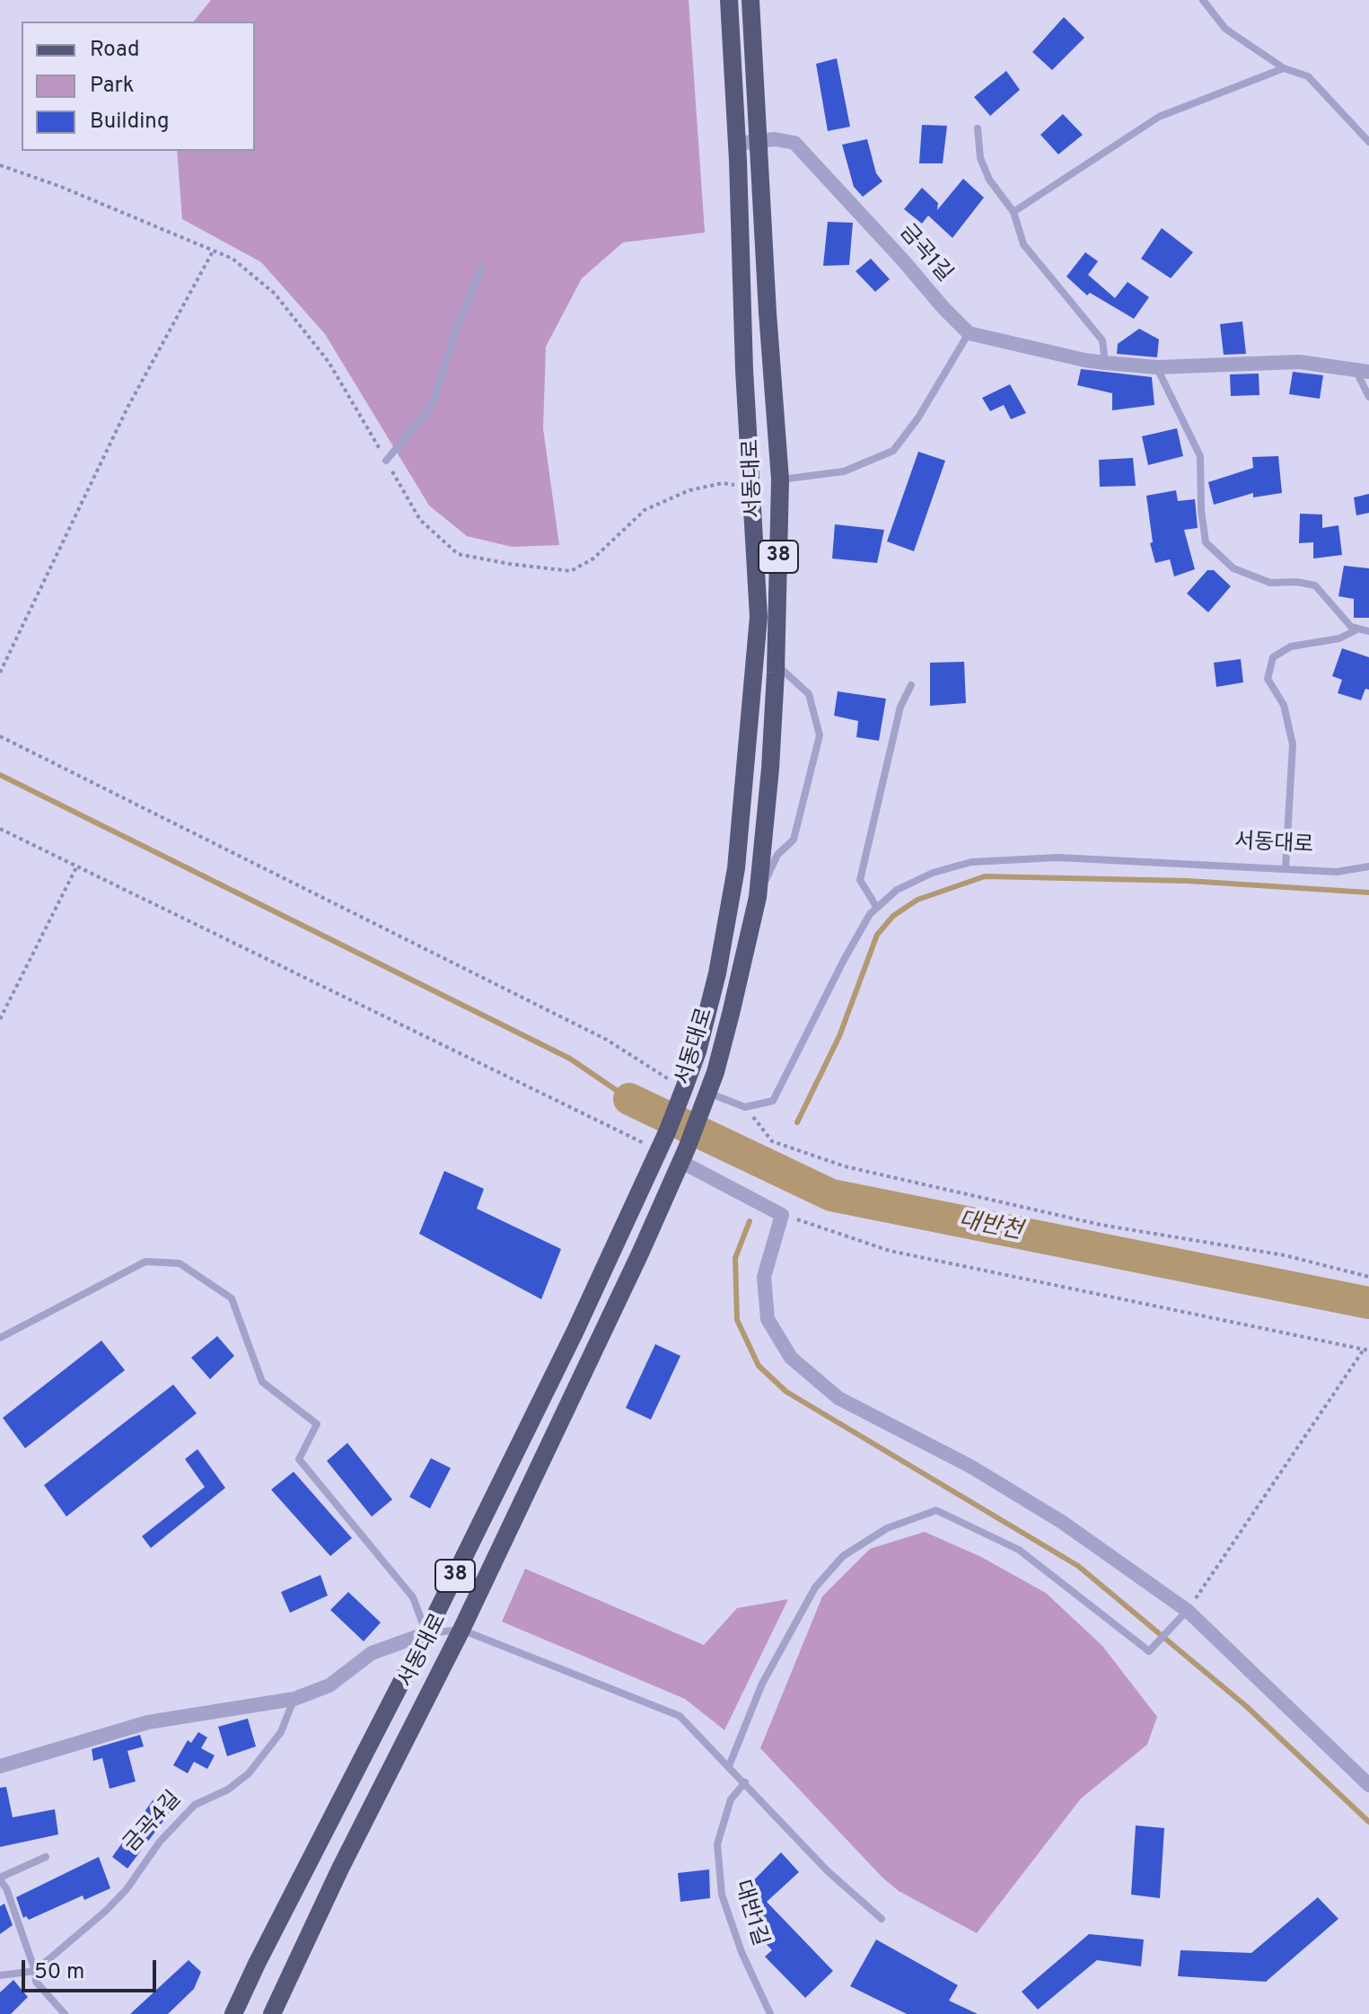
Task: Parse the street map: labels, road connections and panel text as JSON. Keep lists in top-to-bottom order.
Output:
{
  "streets": {
    "main road": ["서동대로", "38"],
    "street": ["금곡1길"],
    "lane": ["금곡4길", "대반1길"]
  },
  "crossings": [
    ["금곡1길", "서동대로"]
  ],
  "water": ["대반천"],
  "legend": ["Road", "Park", "Building"],
  "scale_bar": "50 m"
}
